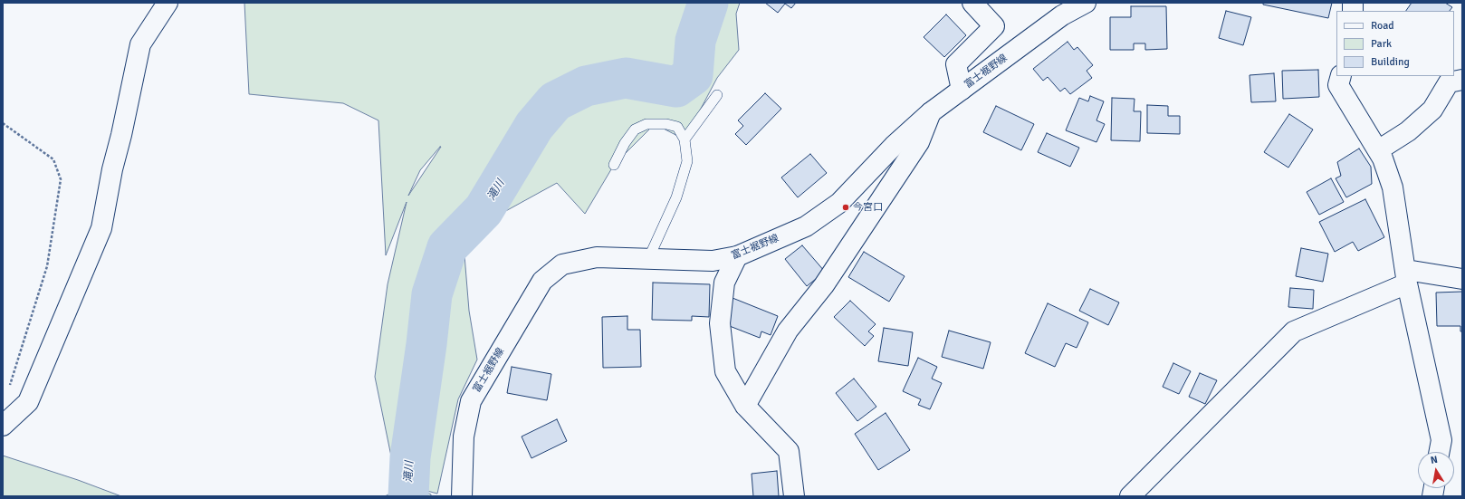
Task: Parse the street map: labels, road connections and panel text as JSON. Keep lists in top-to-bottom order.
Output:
{
  "streets": {
    "street": ["富士裾野線"]
  },
  "water": ["滝川"],
  "places": ["今宮口"],
  "legend": ["Road", "Park", "Building"],
  "north": "top"
}
